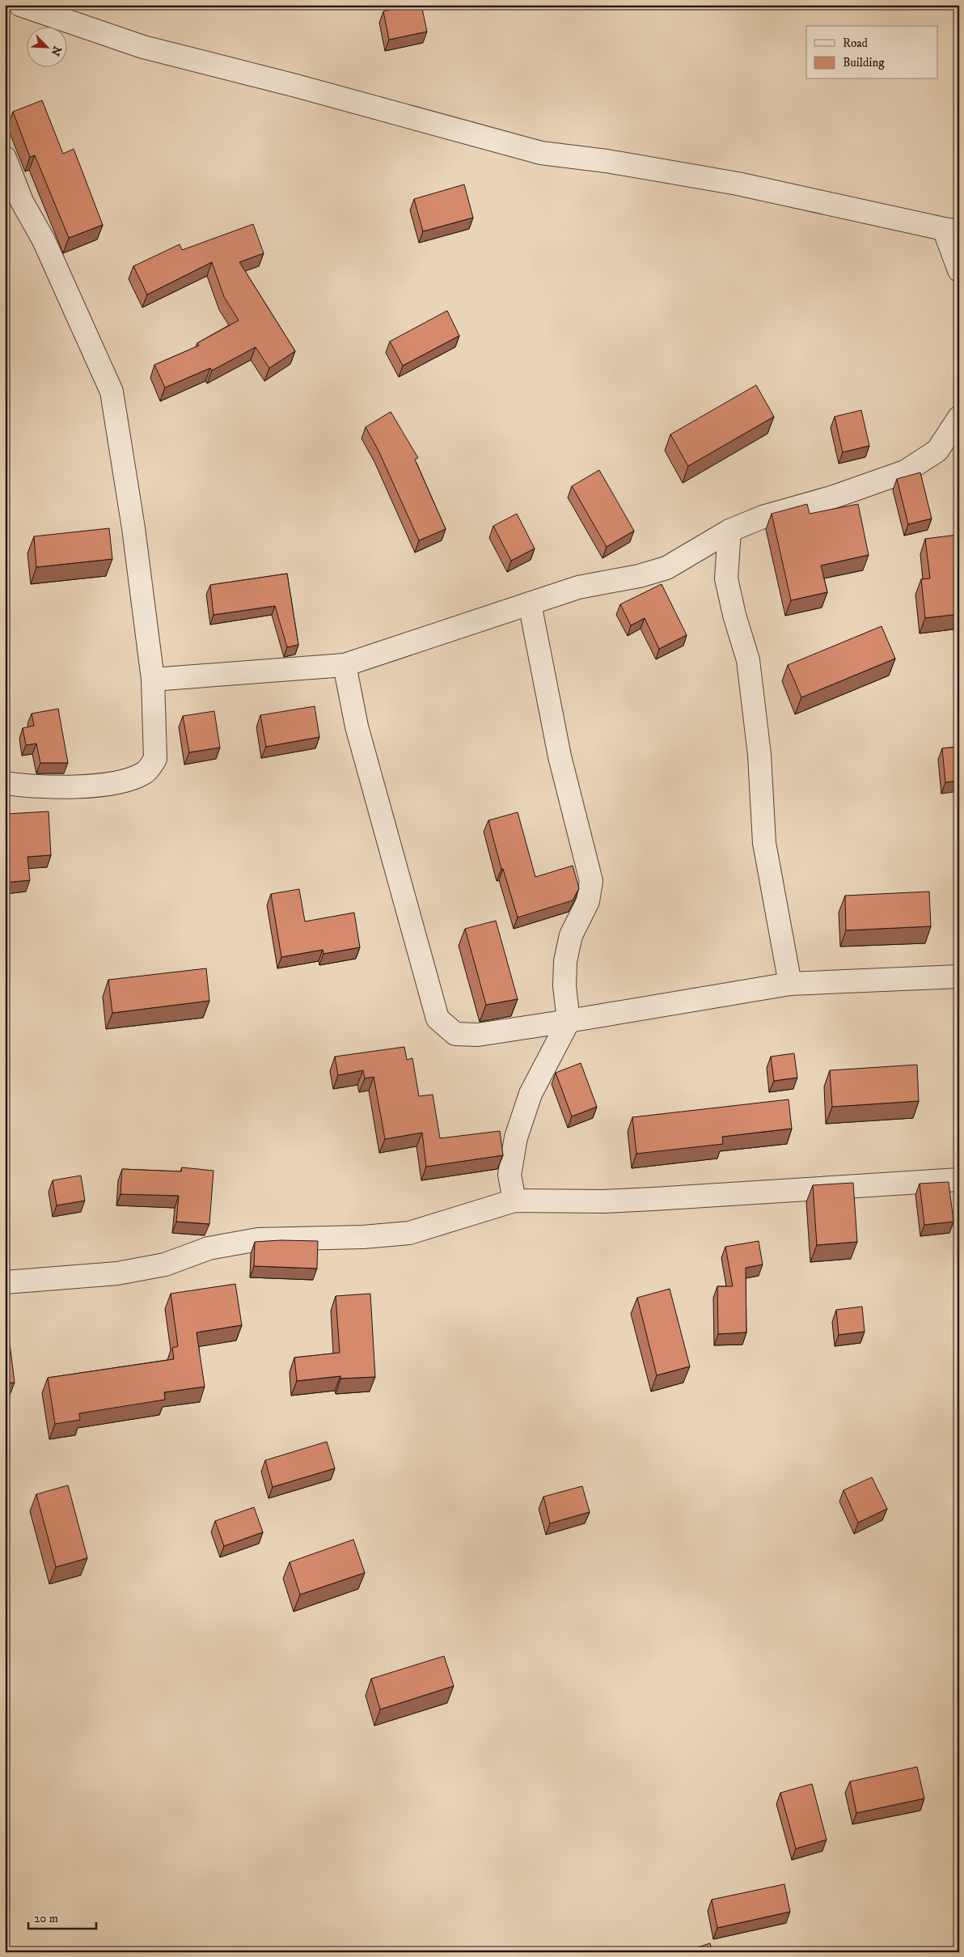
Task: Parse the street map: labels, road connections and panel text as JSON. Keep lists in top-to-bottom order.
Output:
{
  "legend": ["Road", "Building"],
  "scale_bar": "20 m",
  "north": "bottom right"
}
